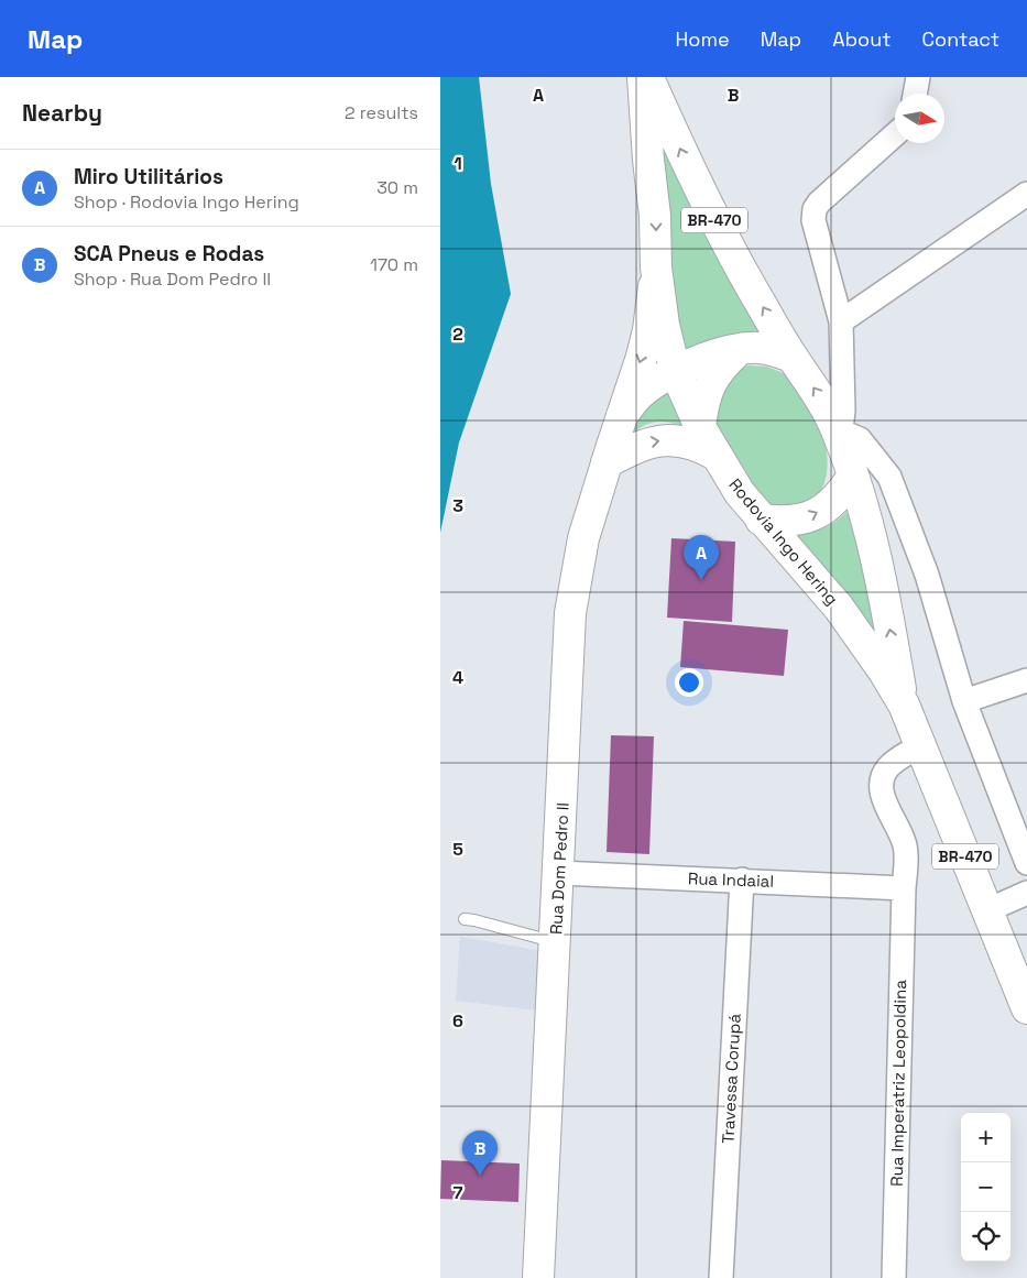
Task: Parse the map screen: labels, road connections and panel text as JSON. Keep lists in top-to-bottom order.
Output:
{
  "streets": {
    "main road": ["BR-470", "Rodovia Ingo Hering", "Rua Dom Pedro II"],
    "street": ["Rua Indaial", "Travessa Corupá", "Rua Imperatriz Leopoldina"]
  },
  "crossings": [
    ["Rodovia Ingo Hering", "Rua Dom Pedro II"],
    ["Rodovia Ingo Hering", "Rua Imperatriz Leopoldina"],
    ["Rua Dom Pedro II", "Rua Indaial"],
    ["Rua Indaial", "Travessa Corupá"],
    ["Rua Indaial", "Rua Imperatriz Leopoldina"]
  ],
  "north": "right",
  "page": {
    "header": "Map",
    "nav": [
      "Home",
      "Map",
      "About",
      "Contact"
    ],
    "heading": ["Nearby", "2 results"],
    "list": [
      {
        "mark": "A",
        "name": "Miro Utilitários",
        "note": "Shop · Rodovia Ingo Hering",
        "value": "30 m"
      },
      {
        "mark": "B",
        "name": "SCA Pneus e Rodas",
        "note": "Shop · Rua Dom Pedro II",
        "value": "170 m"
      }
    ],
    "pins": ["A", "B"],
    "map_buttons": ["+", "−"]
  },
  "grid": {
    "columns": ["A", "B"],
    "rows": [
      "1",
      "2",
      "3",
      "4",
      "5",
      "6",
      "7"
    ]
  }
}
